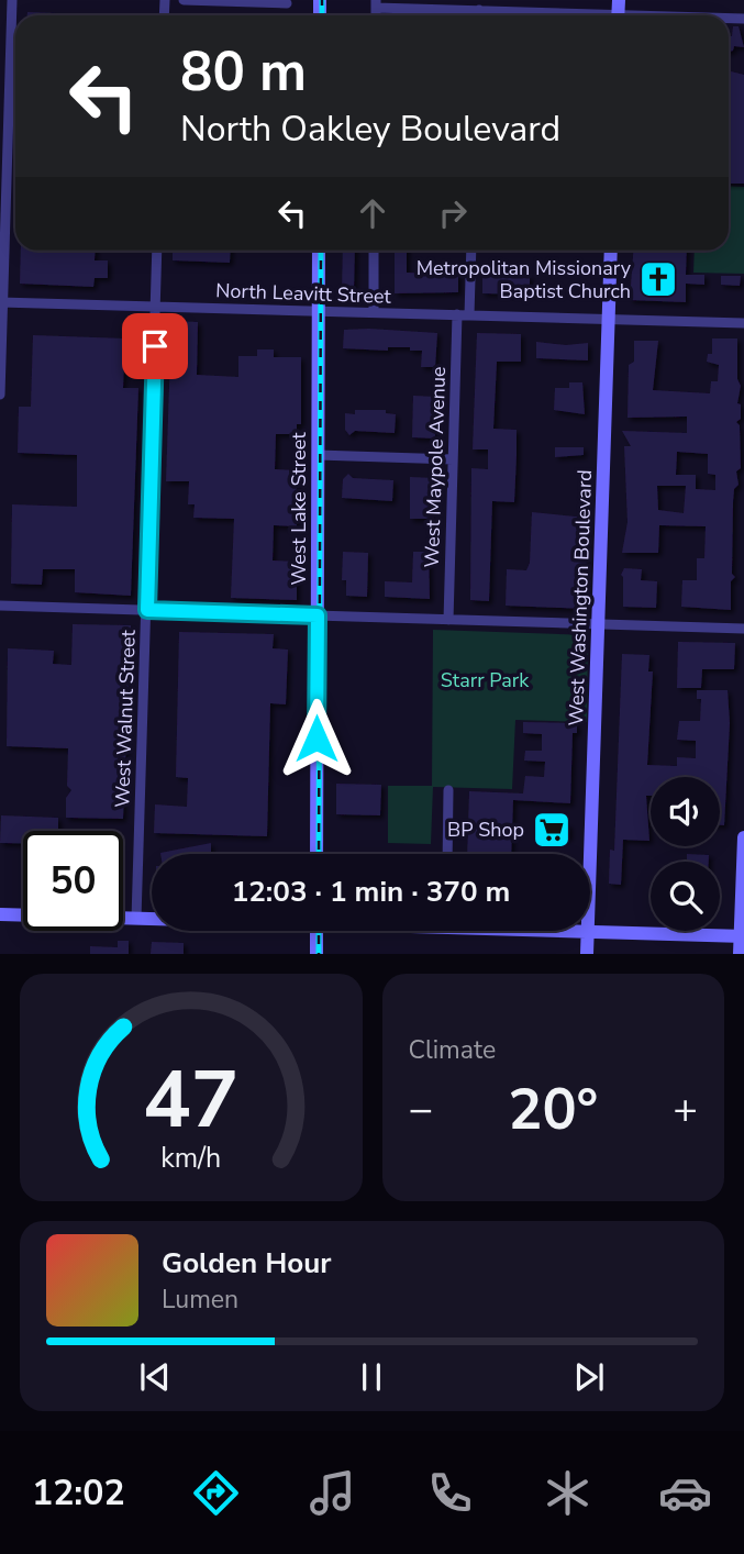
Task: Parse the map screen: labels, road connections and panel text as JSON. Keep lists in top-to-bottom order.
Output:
{
  "streets": {
    "main road": ["West Lake Street", "West Washington Boulevard"],
    "street": ["North Leavitt Street", "West Maypole Avenue", "West Walnut Street"]
  },
  "crossings": [
    ["North Leavitt Street", "West Maypole Avenue"],
    ["North Leavitt Street", "West Lake Street"],
    ["North Leavitt Street", "West Washington Boulevard"],
    ["North Leavitt Street", "West Walnut Street"]
  ],
  "parks": ["Starr Park"],
  "places": {
    "church": ["Metropolitan Missionary Baptist Church"],
    "supermarket": ["BP Shop"]
  },
  "page": {
    "turn": ["80 m", "North Oakley Boulevard"],
    "limit": "50",
    "trip": "12:03 · 1 min · 370 m",
    "tile": "Climate",
    "heat": ["−", "20°", "+"],
    "song": ["Golden Hour", "Lumen"],
    "tabs": "12:02",
    "gauge": ["47", "km/h"]
  }
}
